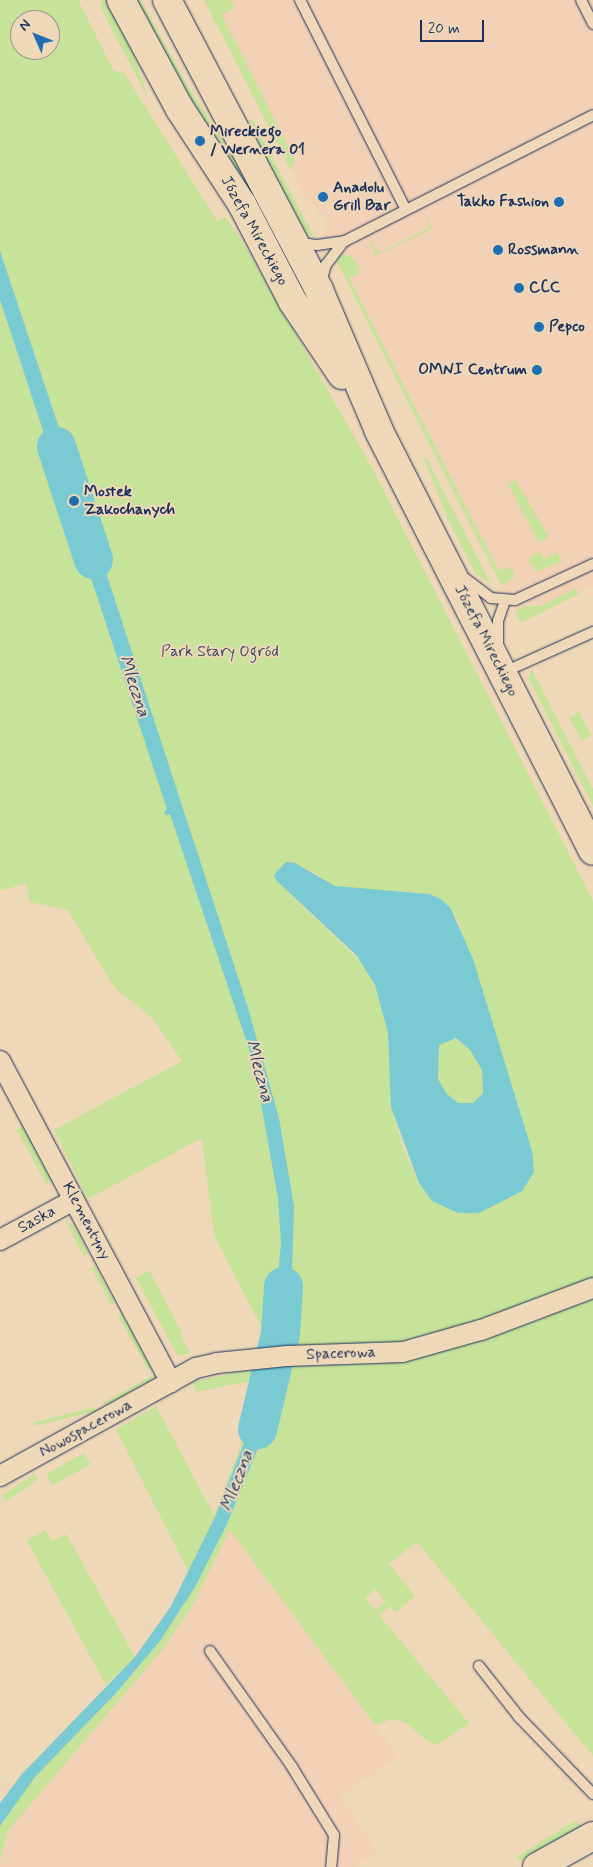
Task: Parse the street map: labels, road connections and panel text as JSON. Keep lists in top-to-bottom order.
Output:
{
  "streets": {
    "main road": ["Józefa Mireckiego"],
    "street": [
      "Saska",
      "Klementyny",
      "Spacerowa",
      "Nowospacerowa"
    ]
  },
  "crossings": [
    ["Saska", "Klementyny"],
    ["Klementyny", "Spacerowa"],
    ["Klementyny", "Nowospacerowa"],
    ["Spacerowa", "Nowospacerowa"]
  ],
  "water": ["Mleczna"],
  "parks": ["Park Stary Ogród"],
  "places": [
    "Mireckiego / Wernera 01",
    "Anadolu Grill Bar",
    "Takko Fashion",
    "Rossmann",
    "CCC",
    "Pepco",
    "OMNI Centrum",
    "Mostek Zakochanych"
  ],
  "scale_bar": "20 m",
  "north": "top left"
}
